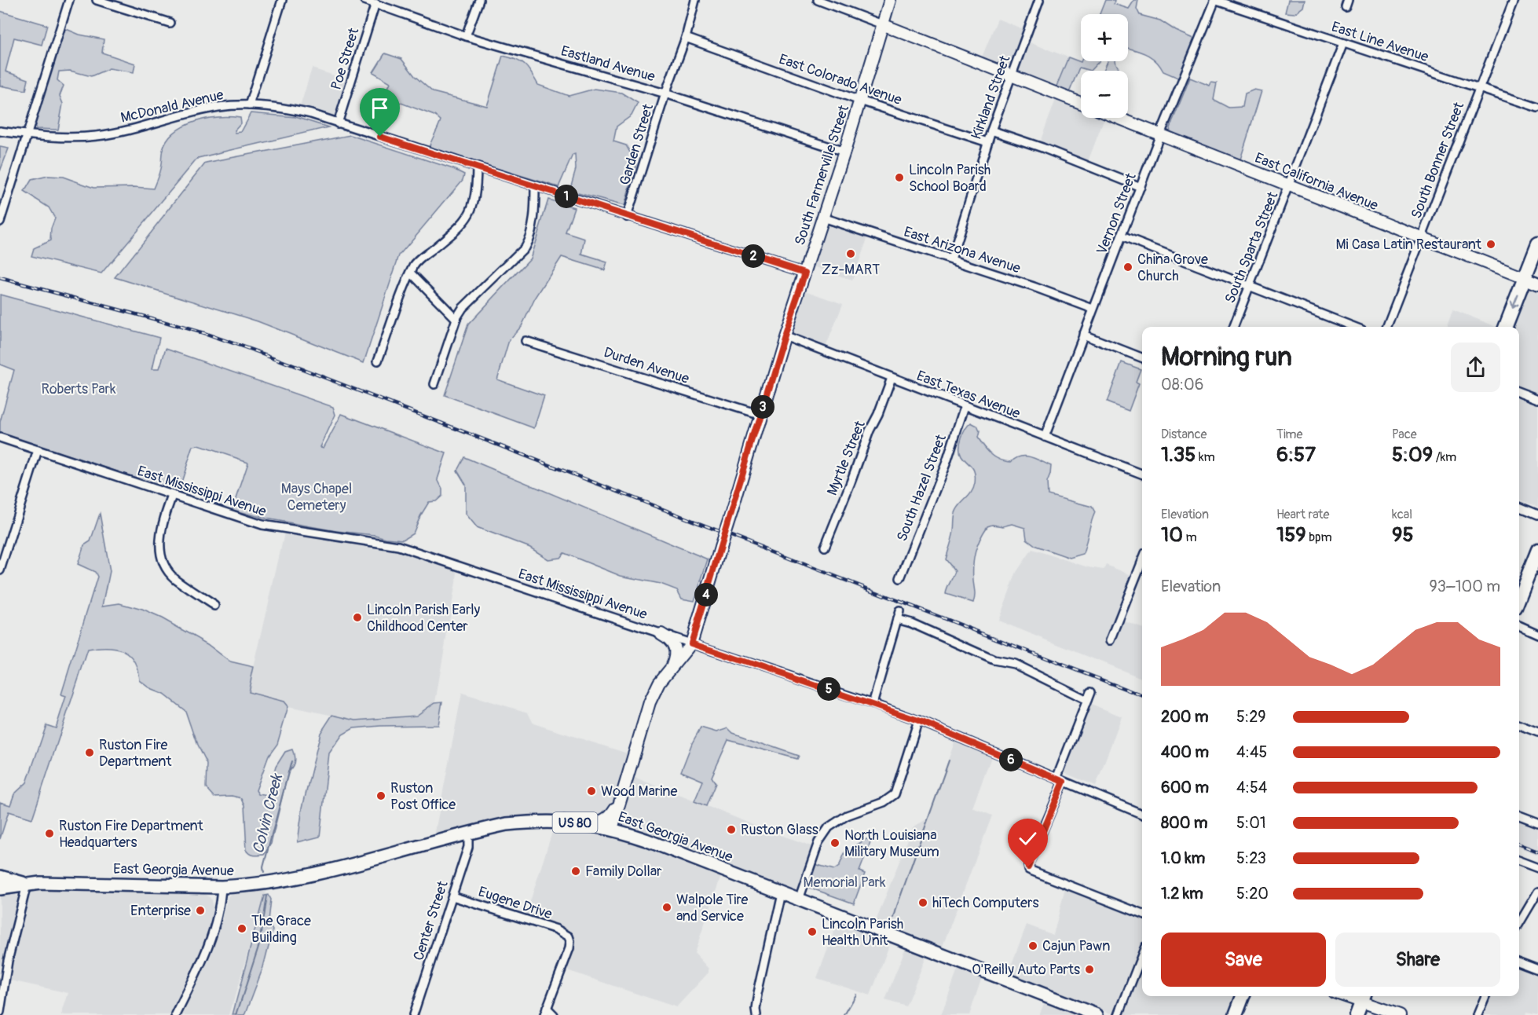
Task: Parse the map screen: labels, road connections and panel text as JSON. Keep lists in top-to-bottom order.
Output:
{
  "streets": {
    "main road": ["US 80", "East Georgia Avenue"],
    "street": [
      "East Line Avenue",
      "Poe Street",
      "Eastland Avenue",
      "East Colorado Avenue",
      "Kirkland Street",
      "McDonald Avenue",
      "Garden Street",
      "South Bonner Street",
      "South Farmerville Street",
      "East California Avenue",
      "Vernon Street",
      "South Sparta Street",
      "East Arizona Avenue",
      "Durden Avenue",
      "East Texas Avenue",
      "Myrtle Street",
      "South Hazel Street",
      "East Mississippi Avenue",
      "Eugene Drive",
      "Center Street"
    ]
  },
  "crossings": [
    ["East Line Avenue", "South Bonner Street"],
    ["East Line Avenue", "Vernon Street"],
    ["East Line Avenue", "South Sparta Street"],
    ["Poe Street", "Eastland Avenue"],
    ["Poe Street", "McDonald Avenue"],
    ["Eastland Avenue", "Garden Street"],
    ["Eastland Avenue", "South Farmerville Street"],
    ["East Colorado Avenue", "Kirkland Street"],
    ["East Colorado Avenue", "Garden Street"],
    ["East Colorado Avenue", "South Farmerville Street"],
    ["Kirkland Street", "East Arizona Avenue"],
    ["McDonald Avenue", "Garden Street"],
    ["McDonald Avenue", "South Farmerville Street"],
    ["South Bonner Street", "East California Avenue"],
    ["South Farmerville Street", "East Arizona Avenue"],
    ["South Farmerville Street", "Durden Avenue"],
    ["South Farmerville Street", "East Texas Avenue"],
    ["South Farmerville Street", "East Mississippi Avenue"],
    ["East California Avenue", "Vernon Street"],
    ["East California Avenue", "South Sparta Street"],
    ["Vernon Street", "East Arizona Avenue"],
    ["Vernon Street", "East Texas Avenue"],
    ["East Texas Avenue", "Myrtle Street"],
    ["East Texas Avenue", "South Hazel Street"],
    ["East Georgia Avenue", "Center Street"],
    ["Eugene Drive", "Center Street"]
  ],
  "water": ["Colvin Creek"],
  "parks": ["Roberts Park", "Mays Chapel Cemetery", "Memorial Park"],
  "places": [
    "Lincoln Parish School Board",
    "Mi Casa Latin Restaurant",
    "Zz-MART",
    "China Grove Church",
    "Lincoln Parish Early Childhood Center",
    "Ruston Fire Department",
    "Wood Marine",
    "Ruston Post Office",
    "Ruston Glass",
    "Ruston Fire Department Headquarters",
    "North Louisiana Military Museum",
    "Family Dollar",
    "hiTech Computers",
    "Walpole Tire and Service",
    "Enterprise",
    "The Grace Building",
    "Lincoln Parish Health Unit",
    "Cajun Pawn",
    "O'Reilly Auto Parts"
  ],
  "page": {
    "map_buttons": ["+", "−"],
    "pins": [
      "1",
      "2",
      "3",
      "4",
      "5",
      "6"
    ],
    "heading": ["Morning run", "08:06"],
    "stats": [
      ["Distance", "1.35 km"],
      ["Time", "6:57"],
      ["Pace", "5:09 /km"],
      ["Elevation", "10 m"],
      ["Heart rate", "159 bpm"],
      ["kcal", "95"]
    ],
    "chart": ["Elevation", "93–100 m"],
    "list": [
      {
        "name": "200 m",
        "note": "5:29"
      },
      {
        "name": "400 m",
        "note": "4:45"
      },
      {
        "name": "600 m",
        "note": "4:54"
      },
      {
        "name": "800 m",
        "note": "5:01"
      },
      {
        "name": "1.0 km",
        "note": "5:23"
      },
      {
        "name": "1.2 km",
        "note": "5:20"
      }
    ],
    "buttons": ["Save", "Share"]
  }
}
